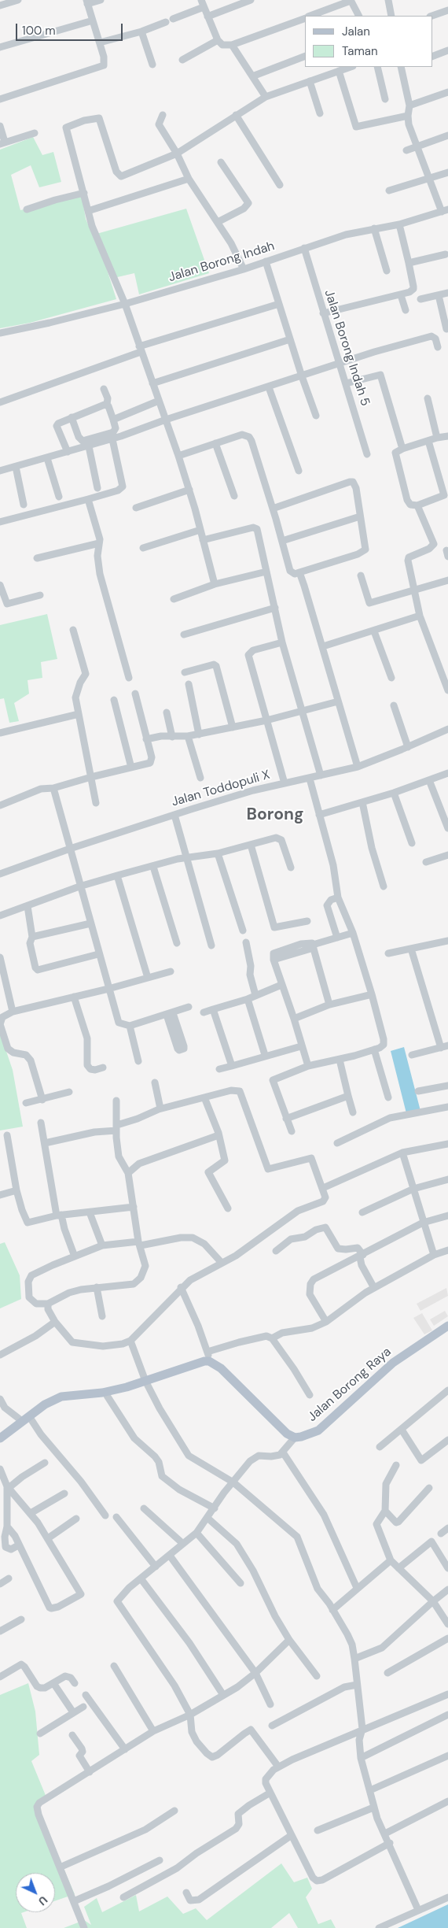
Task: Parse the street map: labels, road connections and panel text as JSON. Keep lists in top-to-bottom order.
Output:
{
  "streets": {
    "main road": ["Jalan Borong Raya"],
    "street": ["Jalan Borong Indah", "Jalan Borong Indah 5", "Jalan Toddopuli X"]
  },
  "crossings": [
    ["Jalan Borong Indah", "Jalan Borong Indah 5"]
  ],
  "districts": ["Borong"],
  "legend": ["Jalan", "Taman"],
  "scale_bar": "100 m",
  "north": "bottom right"
}
